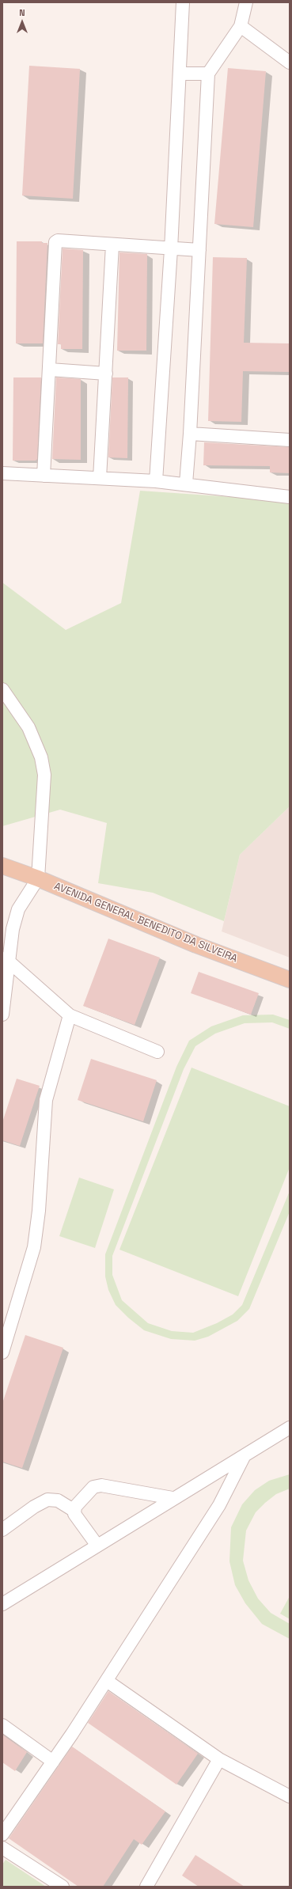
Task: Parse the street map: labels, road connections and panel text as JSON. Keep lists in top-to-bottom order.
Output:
{
  "streets": {
    "main road": ["AVENIDA GENERAL BENEDITO DA SILVEIRA"]
  },
  "north": "top"
}
